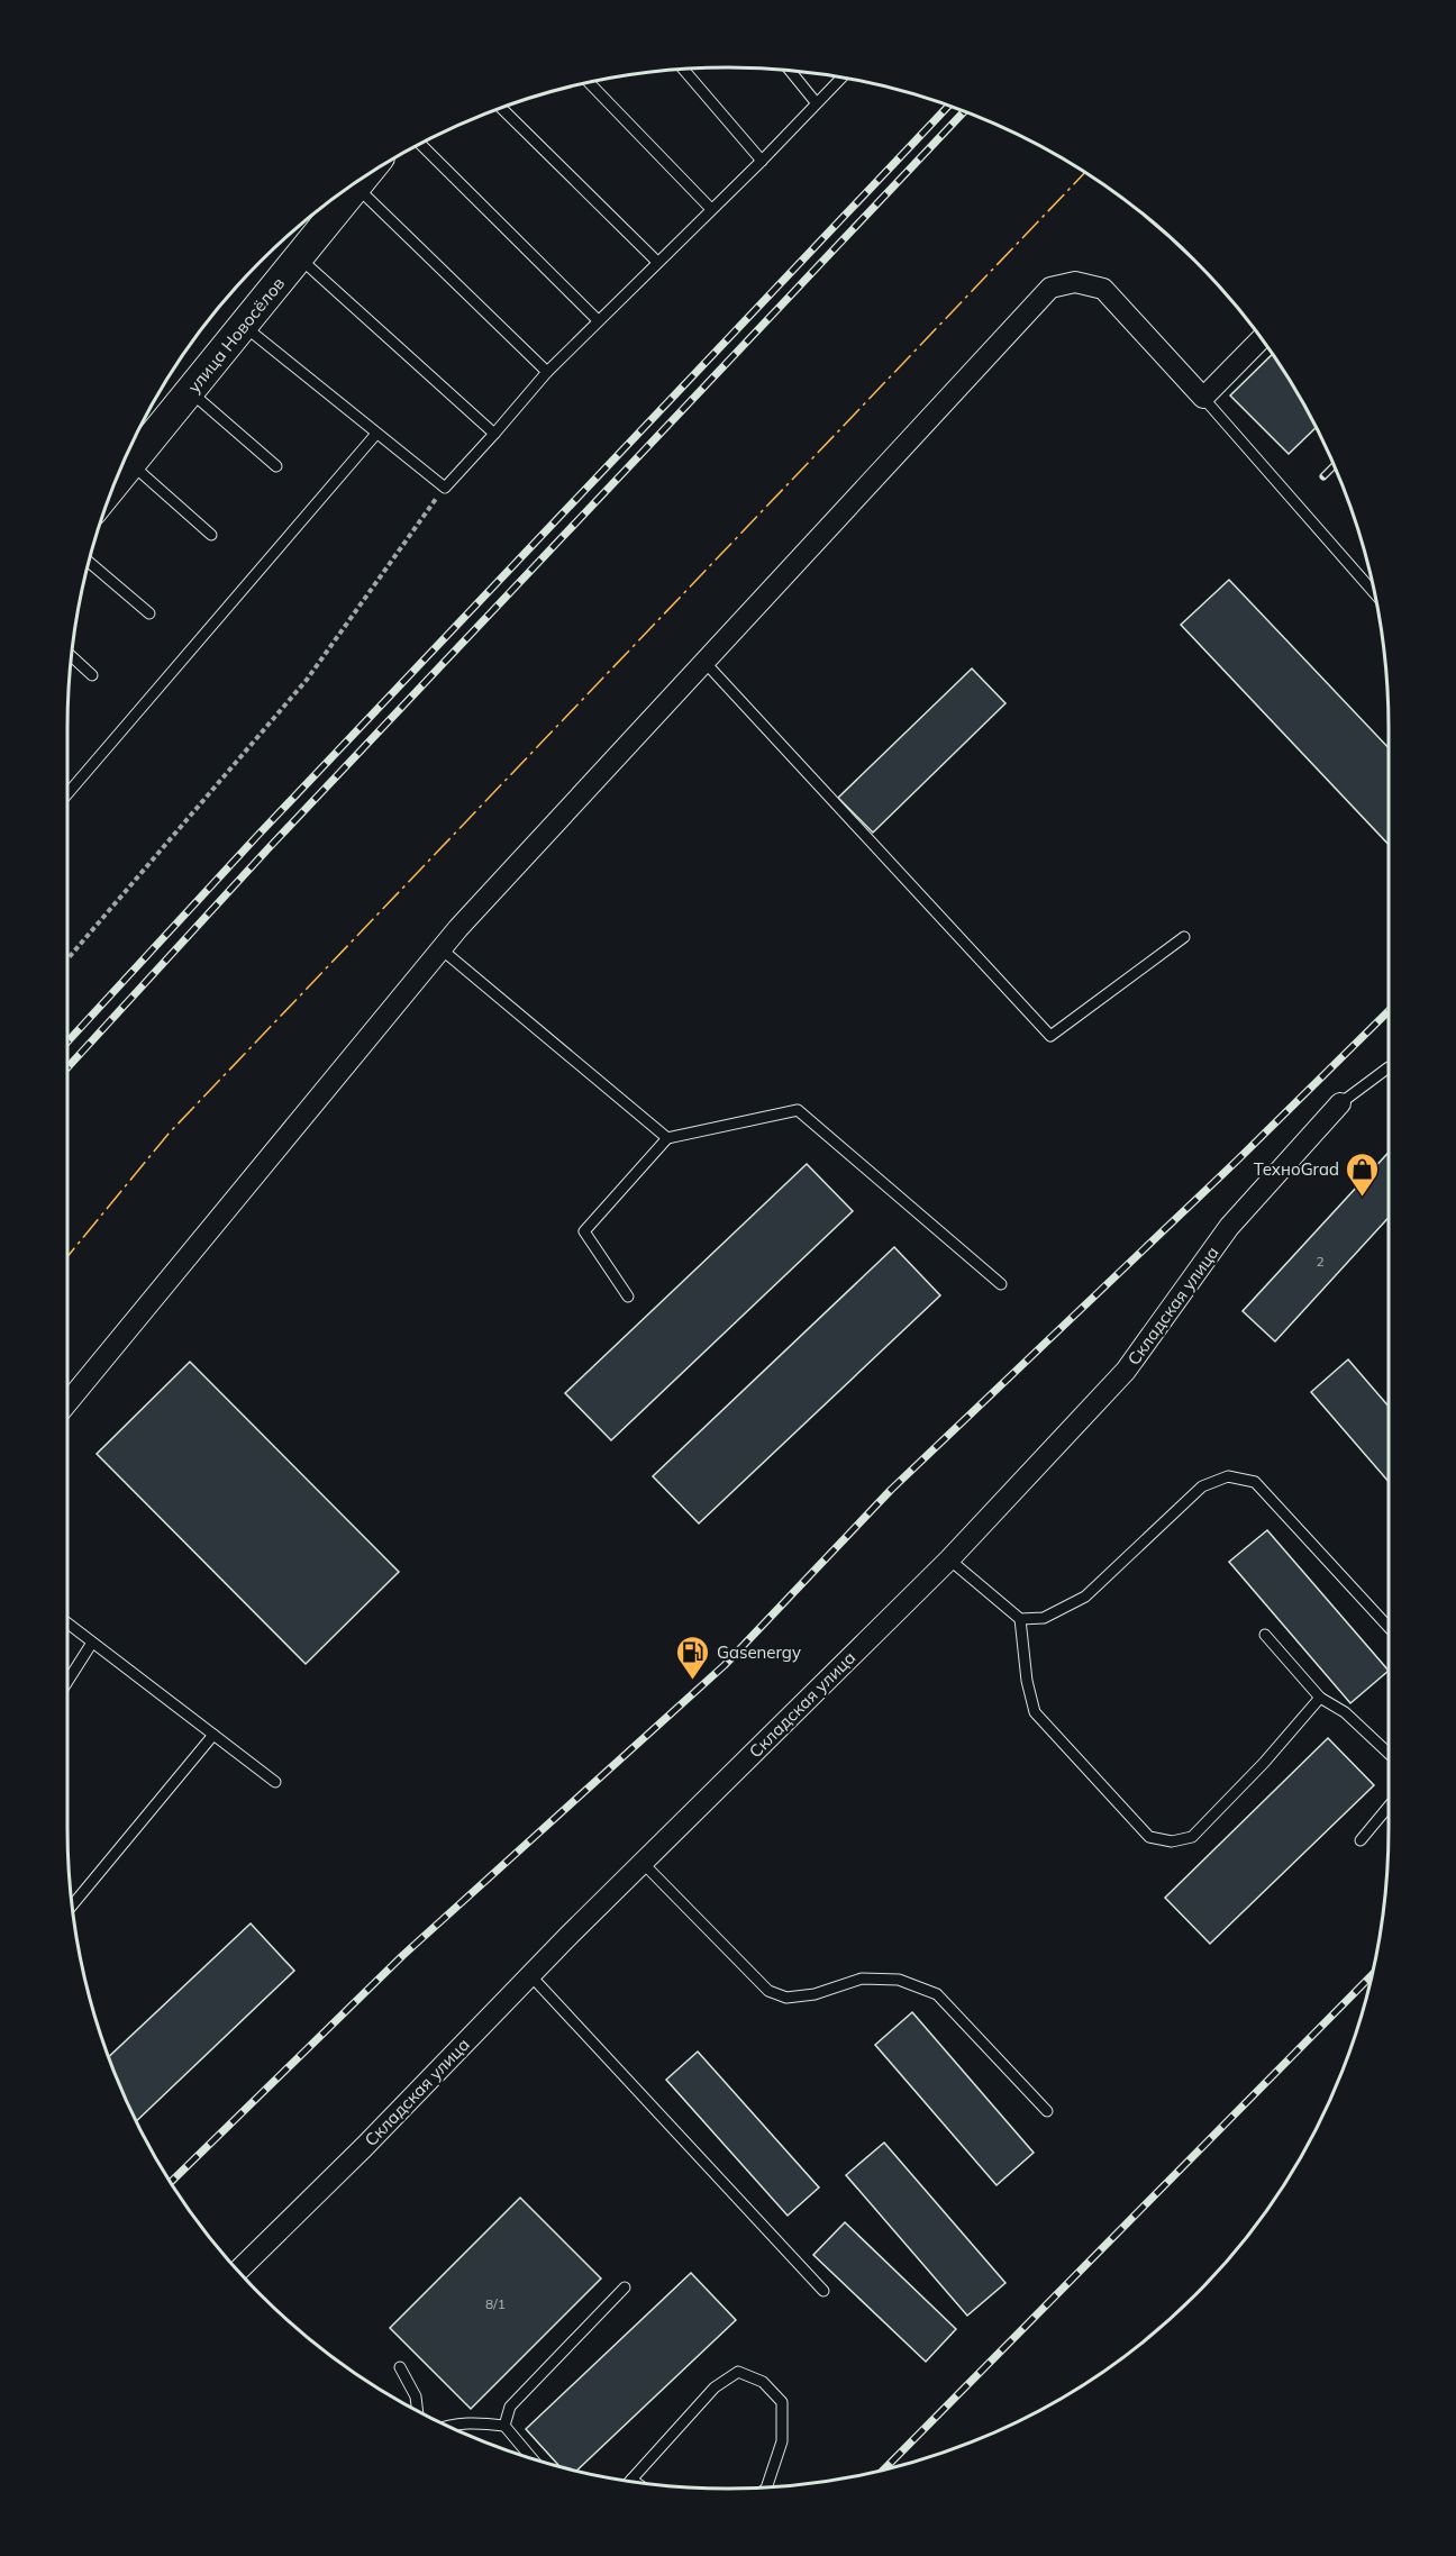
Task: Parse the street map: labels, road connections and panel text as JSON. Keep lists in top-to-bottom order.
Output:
{
  "streets": {
    "street": ["улица Новосёлов", "Складская улица"]
  },
  "places": {
    "shop": ["ТехноGrad"],
    "fuel station": ["Gasenergy"]
  },
  "house_numbers": ["2", "8/1"]
}
